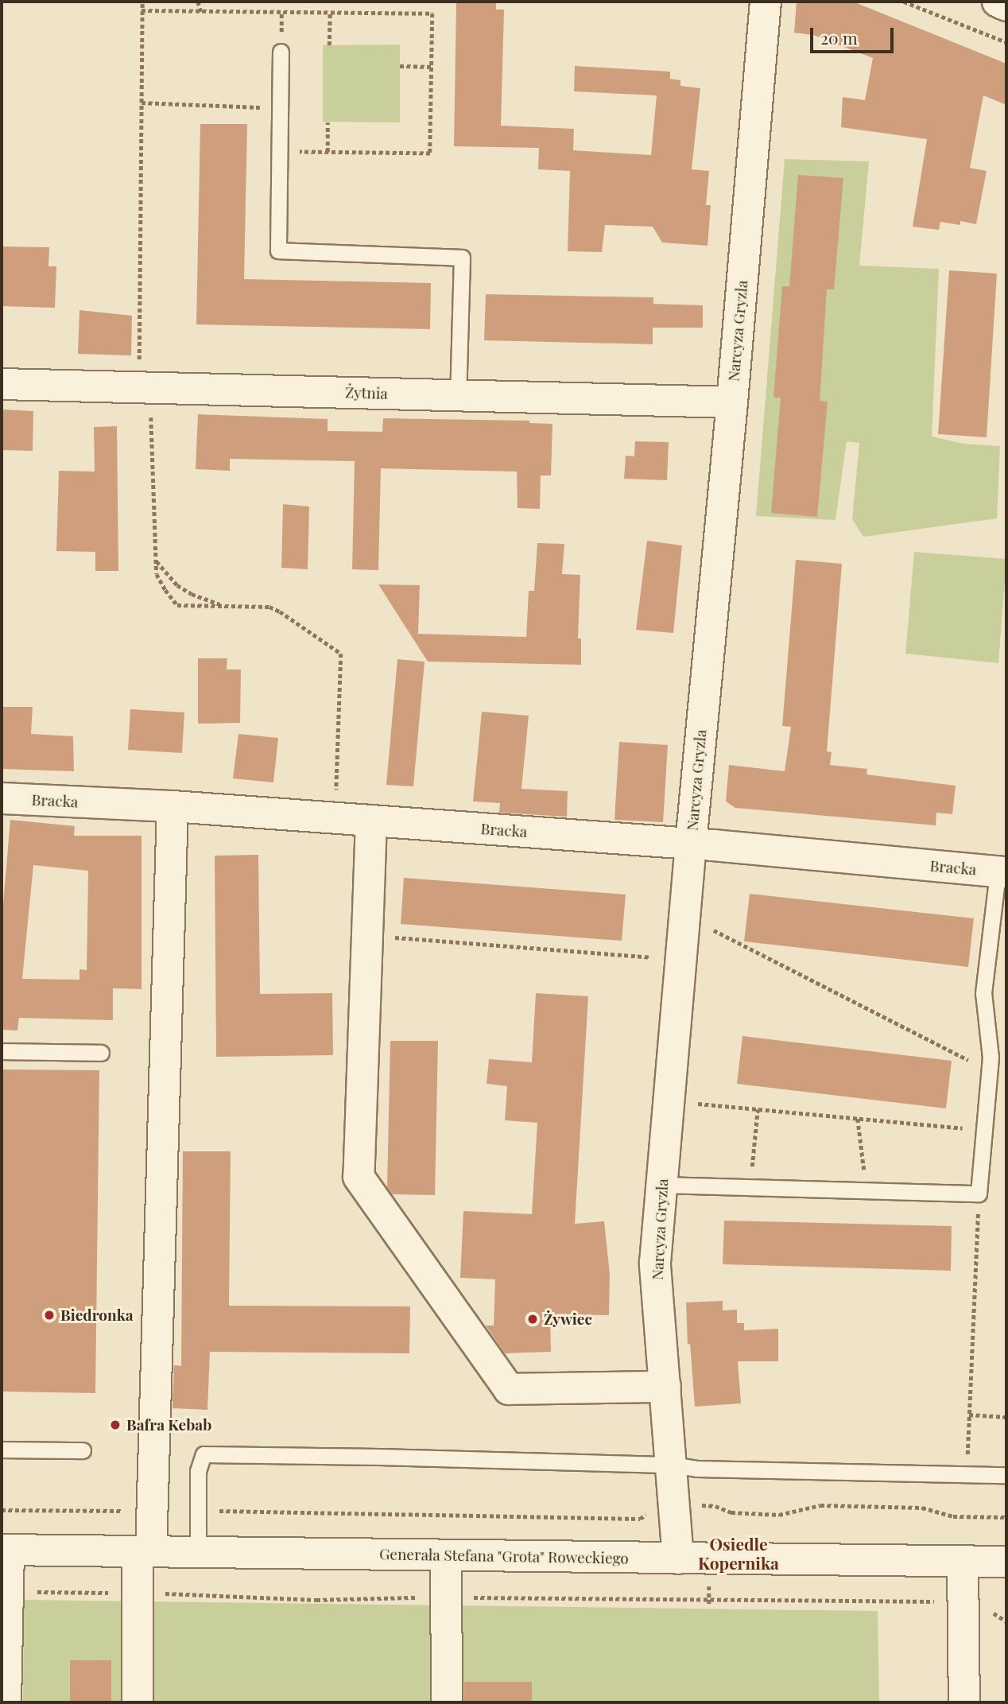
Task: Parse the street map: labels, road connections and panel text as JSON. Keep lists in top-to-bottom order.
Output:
{
  "streets": {
    "street": [
      "Narcyza Gryzla",
      "Żytnia",
      "Bracka",
      "Generała Stefana \"Grota\" Roweckiego"
    ]
  },
  "crossings": [
    ["Narcyza Gryzla", "Żytnia"],
    ["Narcyza Gryzla", "Bracka"],
    ["Narcyza Gryzla", "Generała Stefana \"Grota\" Roweckiego"]
  ],
  "districts": ["Osiedle Kopernika"],
  "places": ["Biedronka", "Żywiec", "Bafra Kebab"],
  "scale_bar": "20 m"
}
